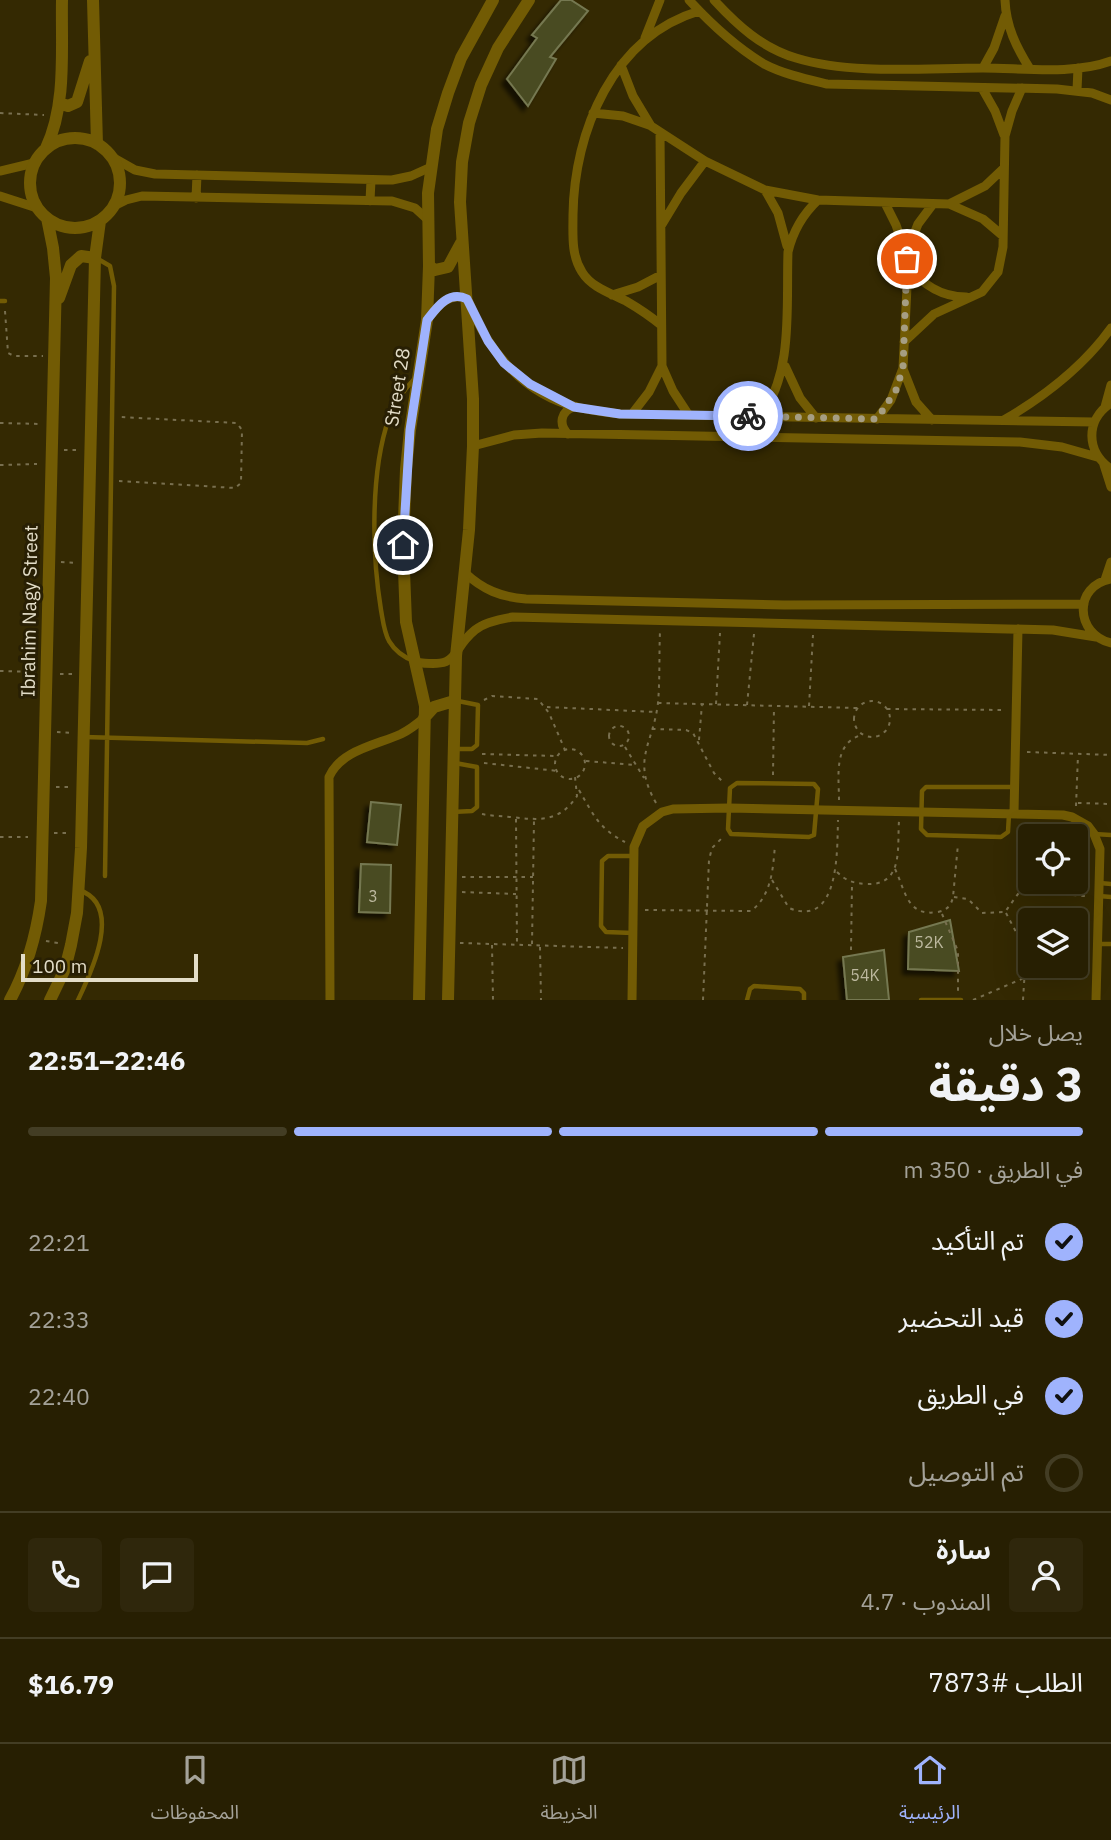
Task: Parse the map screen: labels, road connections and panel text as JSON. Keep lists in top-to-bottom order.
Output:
{
  "streets": {
    "street": ["Street 28", "Ibrahim Nagy Street"]
  },
  "house_numbers": ["3", "52K", "54K"],
  "scale_bar": "100 m",
  "page": {
    "scale": "100 m",
    "heading": ["3 دقيقة", "يصل خلال", "22:46–22:51"],
    "panel": [
      "سارة",
      "المندوب · 4.7",
      "الطلب #7873",
      "$16.79"
    ],
    "bar": "في الطريق · 350 m",
    "list": [
      ["تم التأكيد", "22:21"],
      ["قيد التحضير", "22:33"],
      ["في الطريق", "22:40"],
      "تم التوصيل"
    ],
    "tabs": ["الرئيسية", "الخريطة", "المحفوظات"]
  }
}
